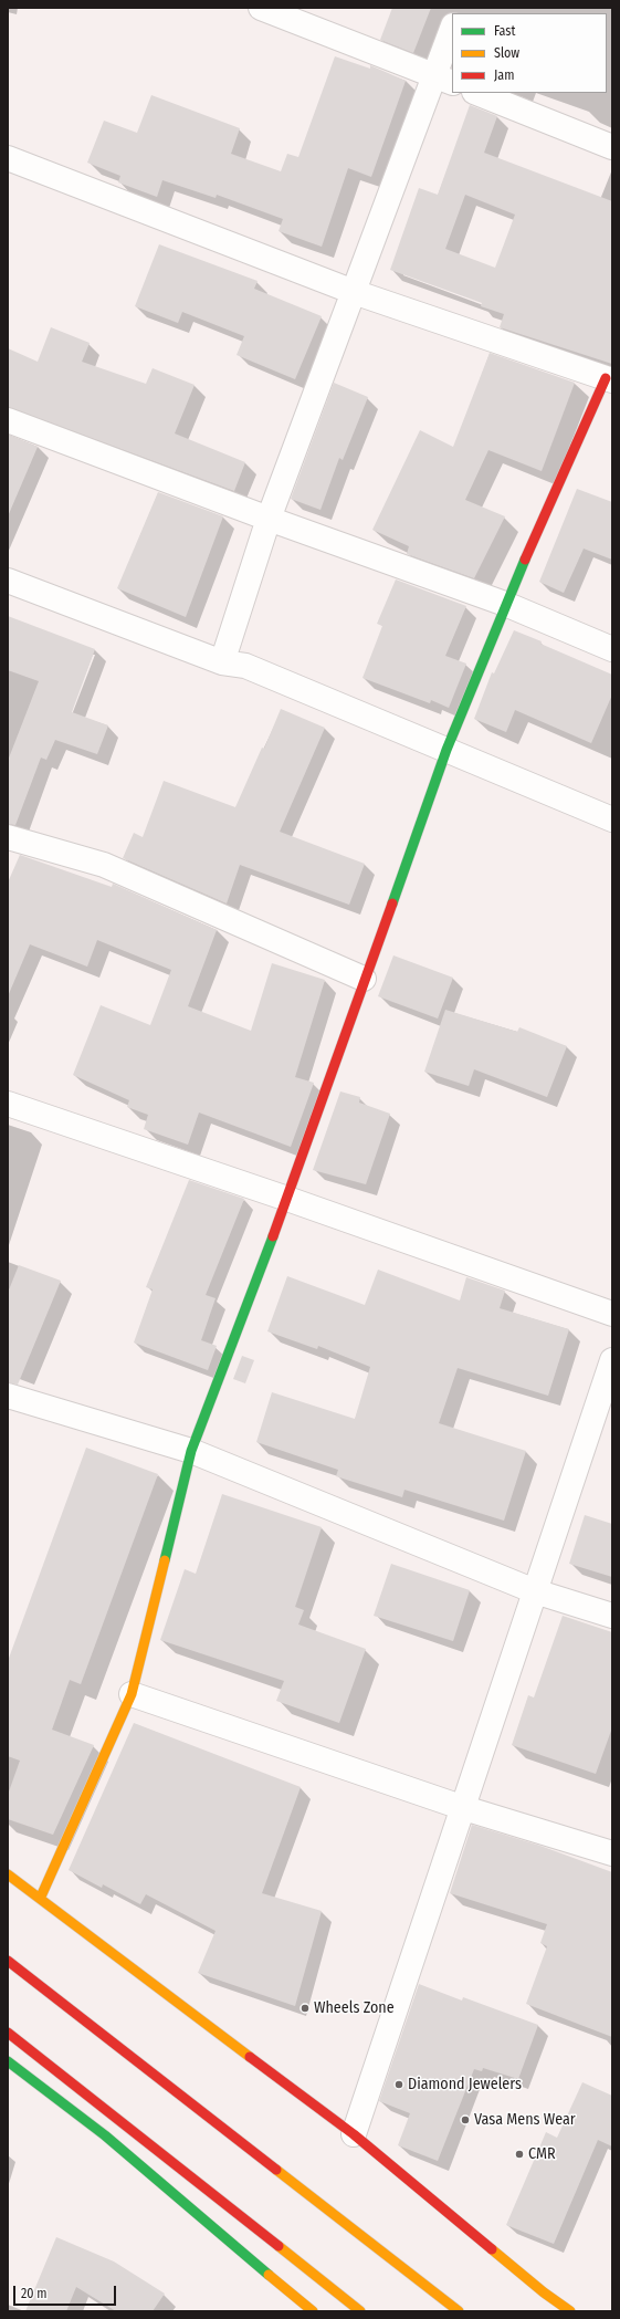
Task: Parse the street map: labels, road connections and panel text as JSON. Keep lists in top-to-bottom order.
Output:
{
  "places": [
    "Wheels Zone",
    "Diamond Jewelers",
    "Vasa Mens Wear",
    "CMR"
  ],
  "legend": ["Fast", "Slow", "Jam"],
  "scale_bar": "20 m"
}
